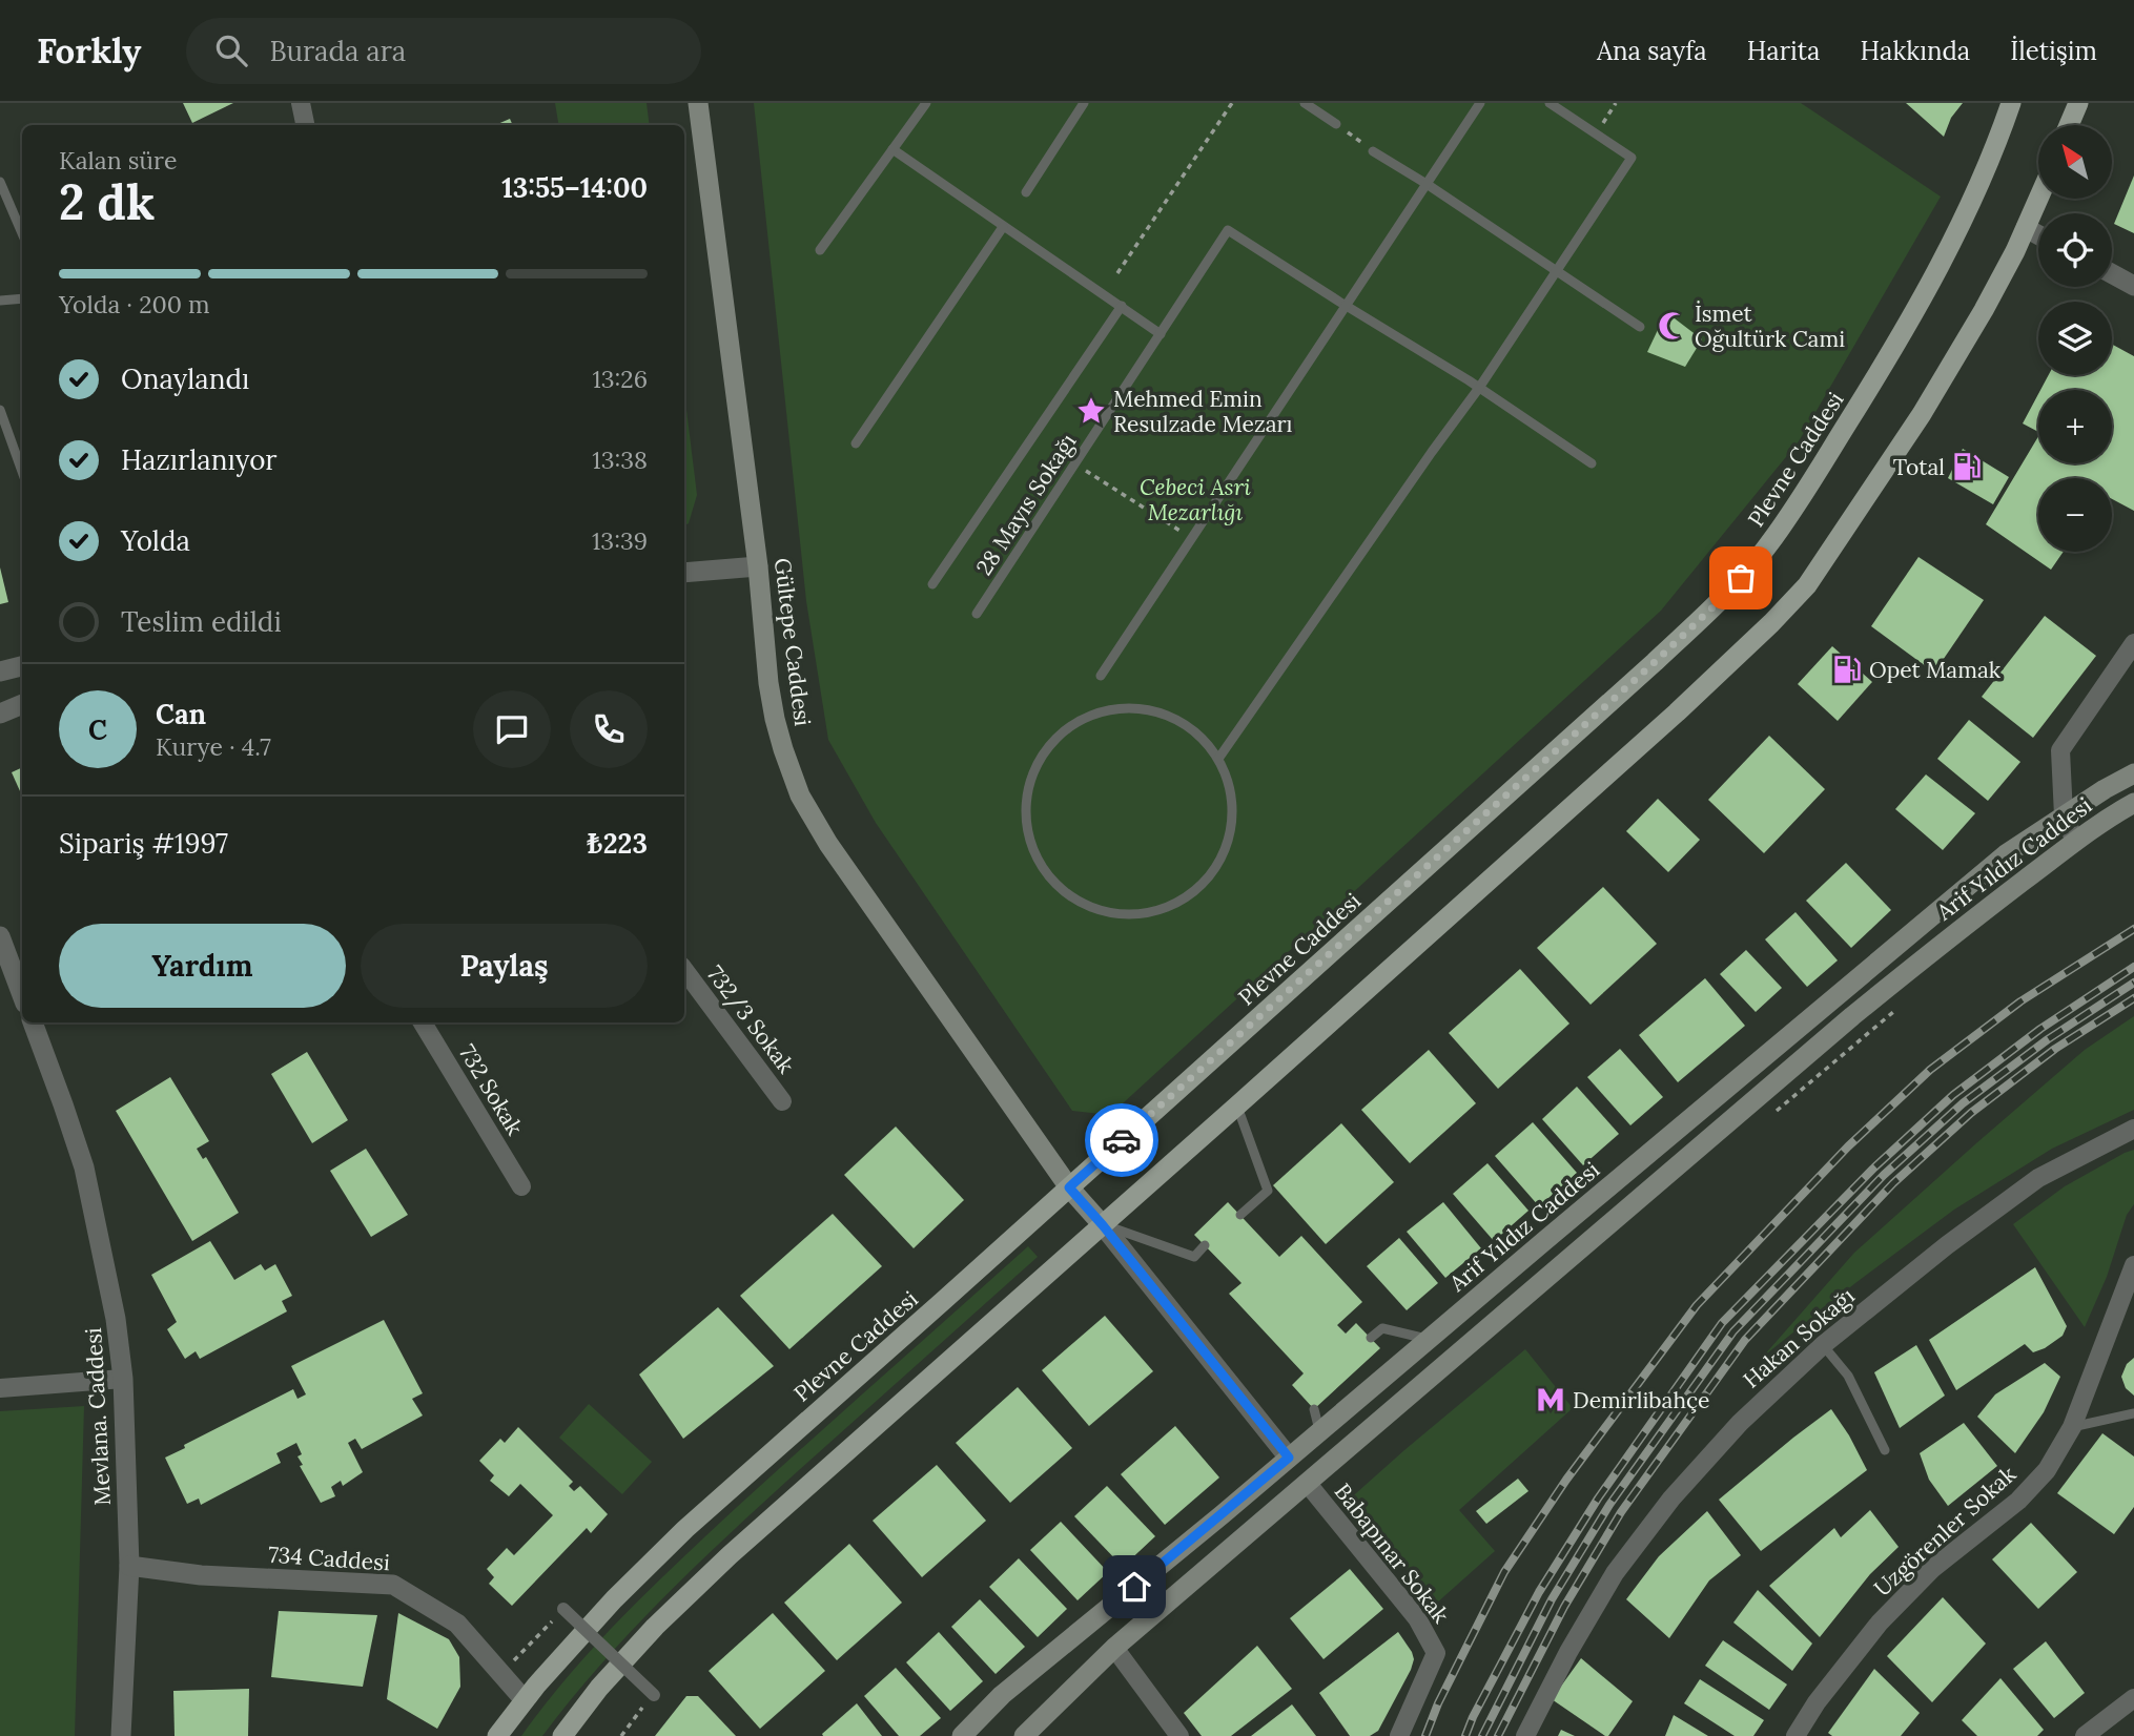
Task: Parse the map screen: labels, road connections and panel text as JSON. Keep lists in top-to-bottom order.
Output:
{
  "streets": {
    "main road": ["Plevne Caddesi", "Gültepe Caddesi", "Arif Yıldız Caddesi"],
    "street": [
      "732/3 Sokak",
      "732 Sokak",
      "Hakan Sokağı",
      "Mevlana. Caddesi",
      "Uzgörenler Sokak",
      "Babapınar Sokak",
      "734 Caddesi"
    ],
    "lane": ["28 Mayıs Sokağı"]
  },
  "crossings": [
    ["Plevne Caddesi", "Gültepe Caddesi"],
    ["Plevne Caddesi", "734 Caddesi"],
    ["Arif Yıldız Caddesi", "Babapınar Sokak"],
    ["Mevlana. Caddesi", "734 Caddesi"]
  ],
  "parks": ["Cebeci Asri Mezarlığı"],
  "places": {
    "mosque": ["İsmet Oğultürk Cami"],
    "place": ["Mehmed Emin Resulzade Mezarı"],
    "fuel station": ["Total", "Opet Mamak"],
    "metro station": ["Demirlibahçe"]
  },
  "north": "top left",
  "page": {
    "header": "Forkly",
    "search": "Burada ara",
    "nav": [
      "Ana sayfa",
      "Harita",
      "Hakkında",
      "İletişim"
    ],
    "map_buttons": ["+", "−"],
    "heading": ["2 dk", "Kalan süre", "13:55–14:00"],
    "panel": [
      "Can",
      "Kurye · 4.7",
      "Sipariş #1997",
      "₺223"
    ],
    "bar": "Yolda · 200 m",
    "list": [
      ["Onaylandı", "13:26"],
      ["Hazırlanıyor", "13:38"],
      ["Yolda", "13:39"],
      "Teslim edildi"
    ],
    "round": "C",
    "buttons": ["Yardım", "Paylaş"]
  }
}
